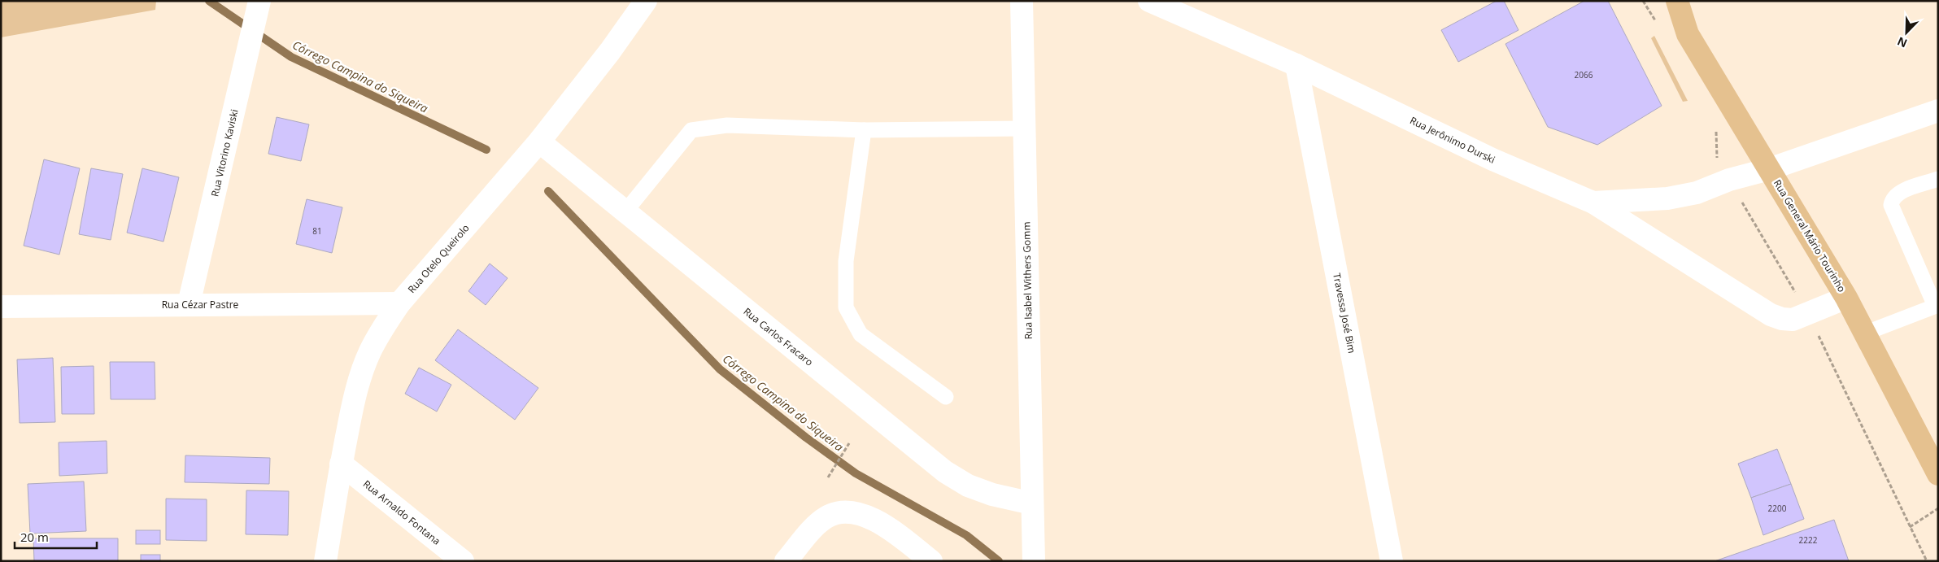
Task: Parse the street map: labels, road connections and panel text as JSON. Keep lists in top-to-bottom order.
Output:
{
  "streets": {
    "main road": ["Rua General Mário Tourinho"],
    "street": [
      "Rua Jerônimo Durski",
      "Rua Vitorino Kaviski",
      "Rua Otelo Queirolo",
      "Rua Isabel Withers Gomm",
      "Rua Cézar Pastre",
      "Travessa José Bim",
      "Rua Carlos Fracaro",
      "Rua Arnaldo Fontana"
    ]
  },
  "crossings": [
    ["Rua Jerônimo Durski", "Rua General Mário Tourinho"],
    ["Rua Jerônimo Durski", "Travessa José Bim"],
    ["Rua Vitorino Kaviski", "Rua Cézar Pastre"],
    ["Rua Otelo Queirolo", "Rua Cézar Pastre"],
    ["Rua Otelo Queirolo", "Rua Carlos Fracaro"],
    ["Rua Otelo Queirolo", "Rua Arnaldo Fontana"],
    ["Rua Isabel Withers Gomm", "Rua Carlos Fracaro"]
  ],
  "water": ["Córrego Campina do Siqueira"],
  "house_numbers": [
    "2066",
    "81",
    "2200",
    "2222"
  ],
  "scale_bar": "20 m",
  "north": "bottom left"
}
